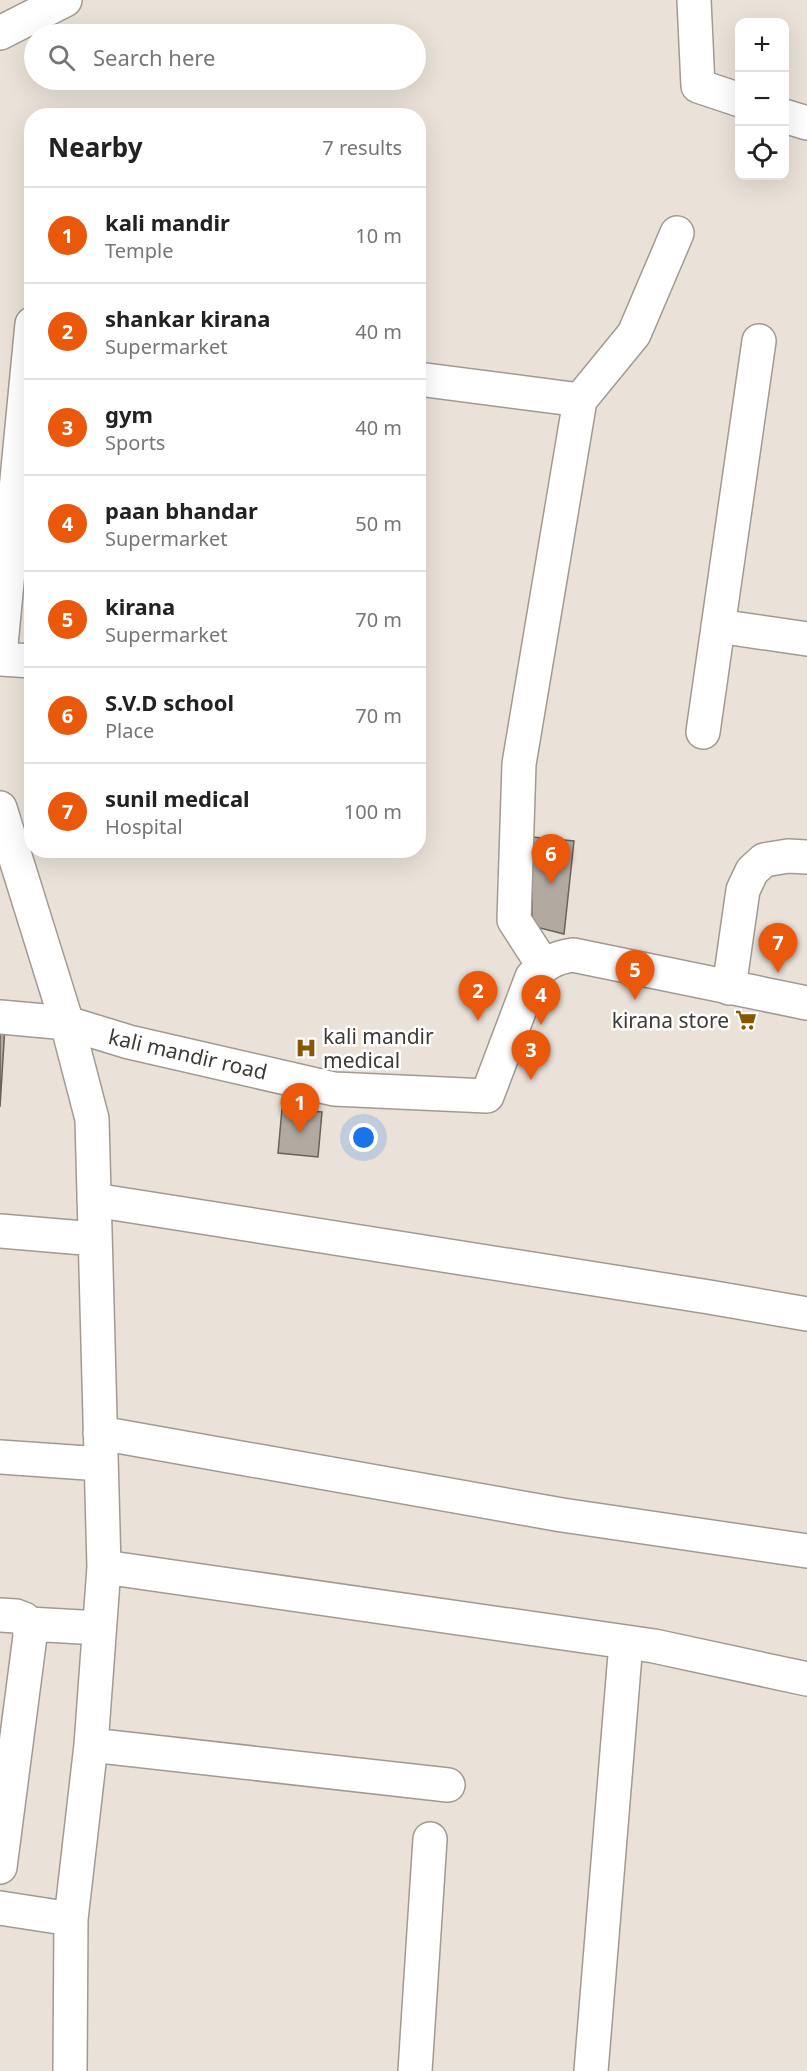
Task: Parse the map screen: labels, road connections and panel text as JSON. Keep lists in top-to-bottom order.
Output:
{
  "streets": {
    "street": ["kali mandir road"]
  },
  "places": {
    "supermarket": ["kirana store"],
    "hospital": ["kali mandir medical"]
  },
  "page": {
    "map_buttons": ["+", "−"],
    "search": "Search here",
    "heading": ["Nearby", "7 results"],
    "list": [
      {
        "mark": "1",
        "name": "kali mandir",
        "note": "Temple",
        "value": "10 m"
      },
      {
        "mark": "2",
        "name": "shankar kirana",
        "note": "Supermarket",
        "value": "40 m"
      },
      {
        "mark": "3",
        "name": "gym",
        "note": "Sports",
        "value": "40 m"
      },
      {
        "mark": "4",
        "name": "paan bhandar",
        "note": "Supermarket",
        "value": "50 m"
      },
      {
        "mark": "5",
        "name": "kirana",
        "note": "Supermarket",
        "value": "70 m"
      },
      {
        "mark": "6",
        "name": "S.V.D school",
        "note": "Place",
        "value": "70 m"
      },
      {
        "mark": "7",
        "name": "sunil medical",
        "note": "Hospital",
        "value": "100 m"
      }
    ],
    "pins": [
      "6",
      "7",
      "5",
      "2",
      "4",
      "3",
      "1"
    ]
  }
}
